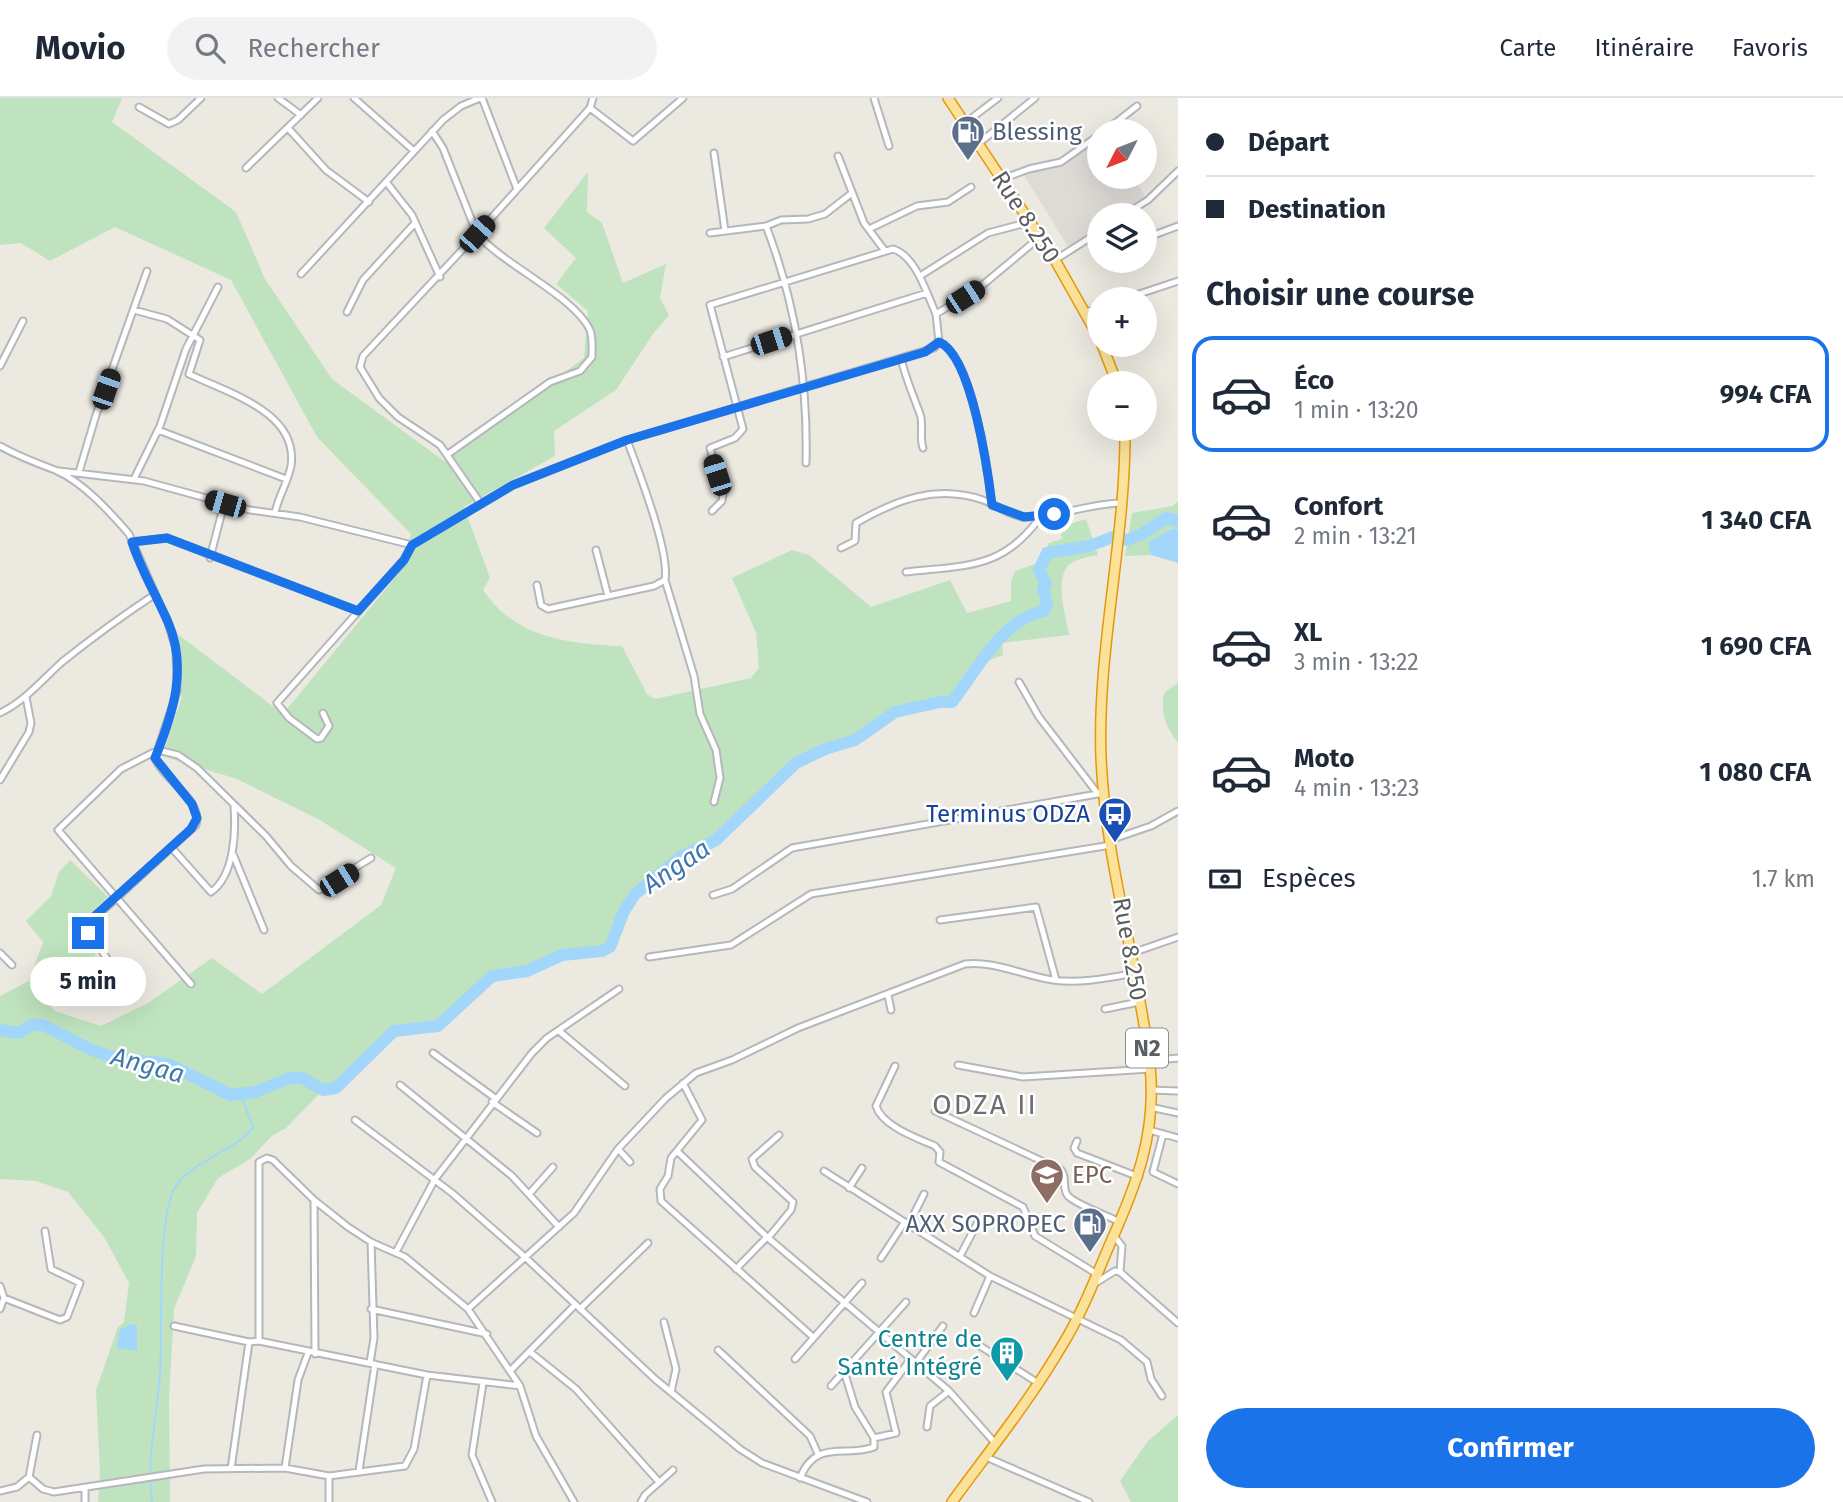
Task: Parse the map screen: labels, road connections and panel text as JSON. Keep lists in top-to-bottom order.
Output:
{
  "streets": {
    "highway": ["Rue 8.250", "N2"]
  },
  "districts": ["ODZA II"],
  "water": ["Angaa"],
  "places": {
    "fuel station": ["Blessing", "AXX SOPROPEC"],
    "bus stop": ["Terminus ODZA"],
    "school or university": ["EPC"],
    "building": ["Centre de Santé Intégré"]
  },
  "north": "bottom left",
  "page": {
    "header": "Movio",
    "search": "Rechercher",
    "nav": ["Carte", "Itinéraire", "Favoris"],
    "banner": ["Départ", "Destination"],
    "map_buttons": ["+", "−"],
    "heading": "Choisir une course",
    "list": [
      {
        "name": "Éco",
        "note": "1 min · 13:20",
        "value": "994 CFA"
      },
      {
        "name": "Confort",
        "note": "2 min · 13:21",
        "value": "1 340 CFA"
      },
      {
        "name": "XL",
        "note": "3 min · 13:22",
        "value": "1 690 CFA"
      },
      {
        "name": "Moto",
        "note": "4 min · 13:23",
        "value": "1 080 CFA"
      }
    ],
    "pay": ["Espèces", "1.7 km"],
    "bubble": "5 min",
    "buttons": "Confirmer"
  }
}
